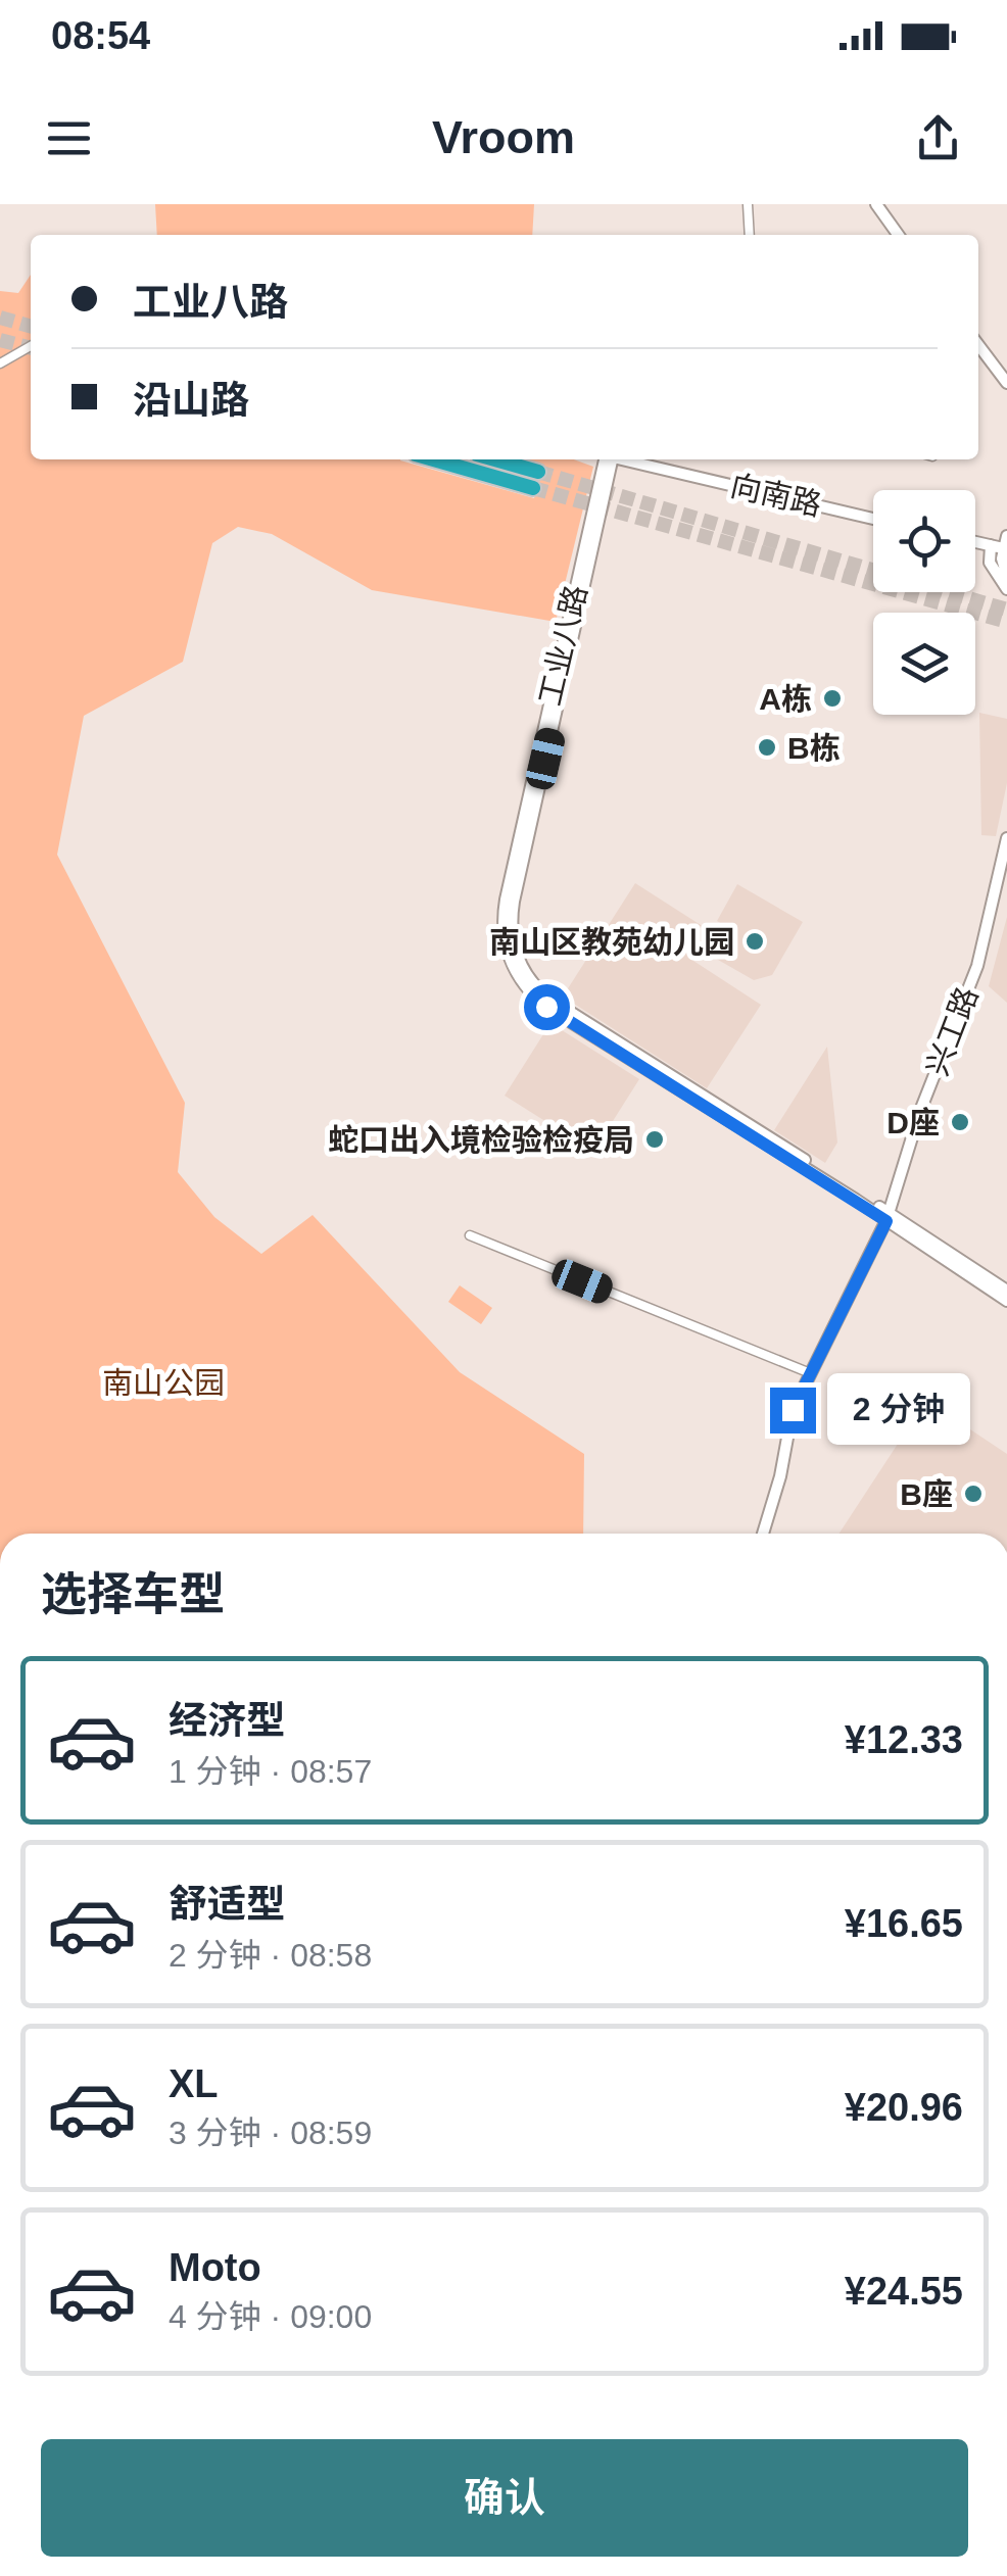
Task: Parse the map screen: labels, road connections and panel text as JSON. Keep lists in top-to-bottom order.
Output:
{
  "streets": {
    "street": ["向南路", "工业八路", "兴工路"]
  },
  "crossings": [
    ["工业八路", "兴工路"]
  ],
  "parks": ["南山公园"],
  "places": [
    "A栋",
    "B栋",
    "南山区教苑幼儿园",
    "D座",
    "蛇口出入境检验检疫局",
    "B座"
  ],
  "page": {
    "status": "08:54",
    "header": "Vroom",
    "banner": ["工业八路", "沿山路"],
    "bubble": "2 分钟",
    "heading": "选择车型",
    "list": [
      {
        "name": "经济型",
        "note": "1 分钟 · 08:57",
        "value": "¥12.33"
      },
      {
        "name": "舒适型",
        "note": "2 分钟 · 08:58",
        "value": "¥16.65"
      },
      {
        "name": "XL",
        "note": "3 分钟 · 08:59",
        "value": "¥20.96"
      },
      {
        "name": "Moto",
        "note": "4 分钟 · 09:00",
        "value": "¥24.55"
      }
    ],
    "buttons": "确认"
  }
}
